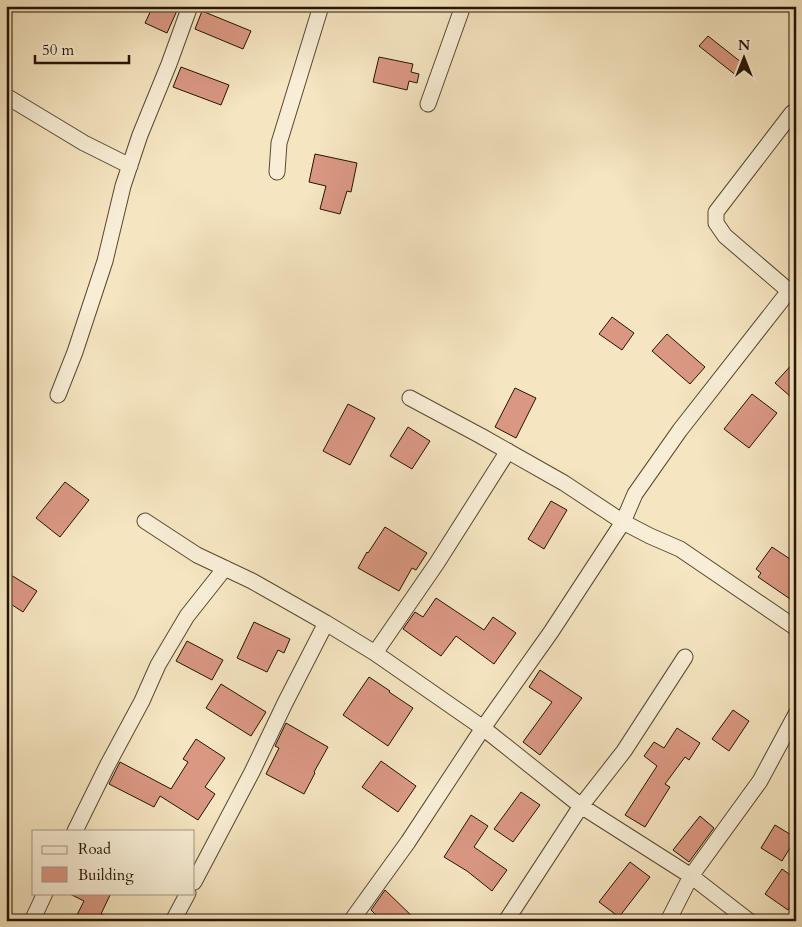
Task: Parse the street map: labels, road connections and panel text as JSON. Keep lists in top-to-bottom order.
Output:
{
  "legend": ["Road", "Building"],
  "scale_bar": "50 m",
  "north": "top"
}
